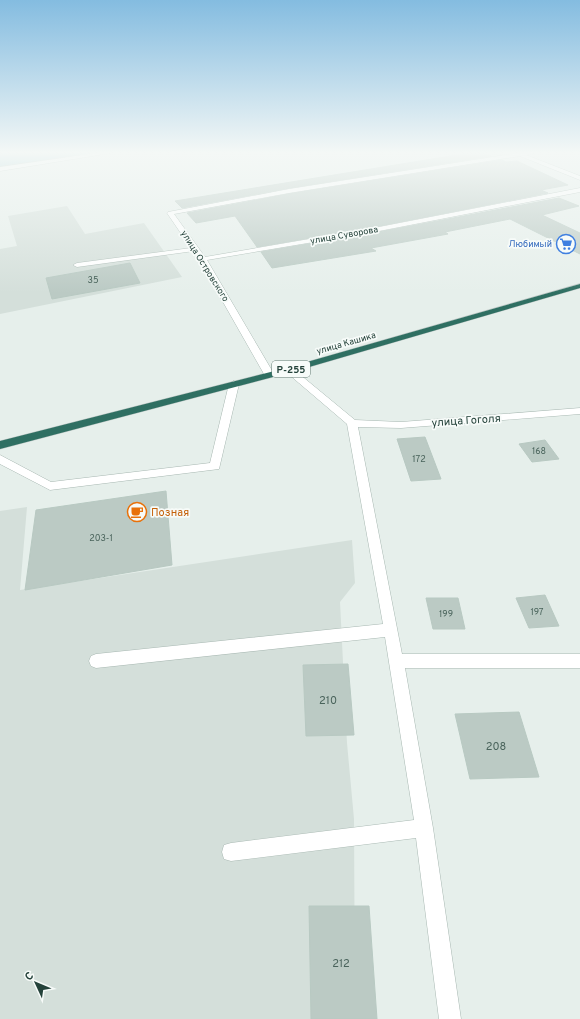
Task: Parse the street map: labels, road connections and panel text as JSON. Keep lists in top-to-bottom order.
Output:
{
  "streets": {
    "highway": ["улица Кашика", "Р-255"],
    "street": ["улица Суворова", "улица Островского", "улица Гоголя"]
  },
  "crossings": [
    ["улица Суворова", "улица Островского"],
    ["улица Островского", "улица Кашика"]
  ],
  "places": {
    "supermarket": ["Любимый"],
    "cafe": ["Позная"]
  },
  "house_numbers": [
    "35",
    "168",
    "172",
    "203-1",
    "197",
    "199",
    "210",
    "208",
    "212"
  ],
  "north": "top left"
}
